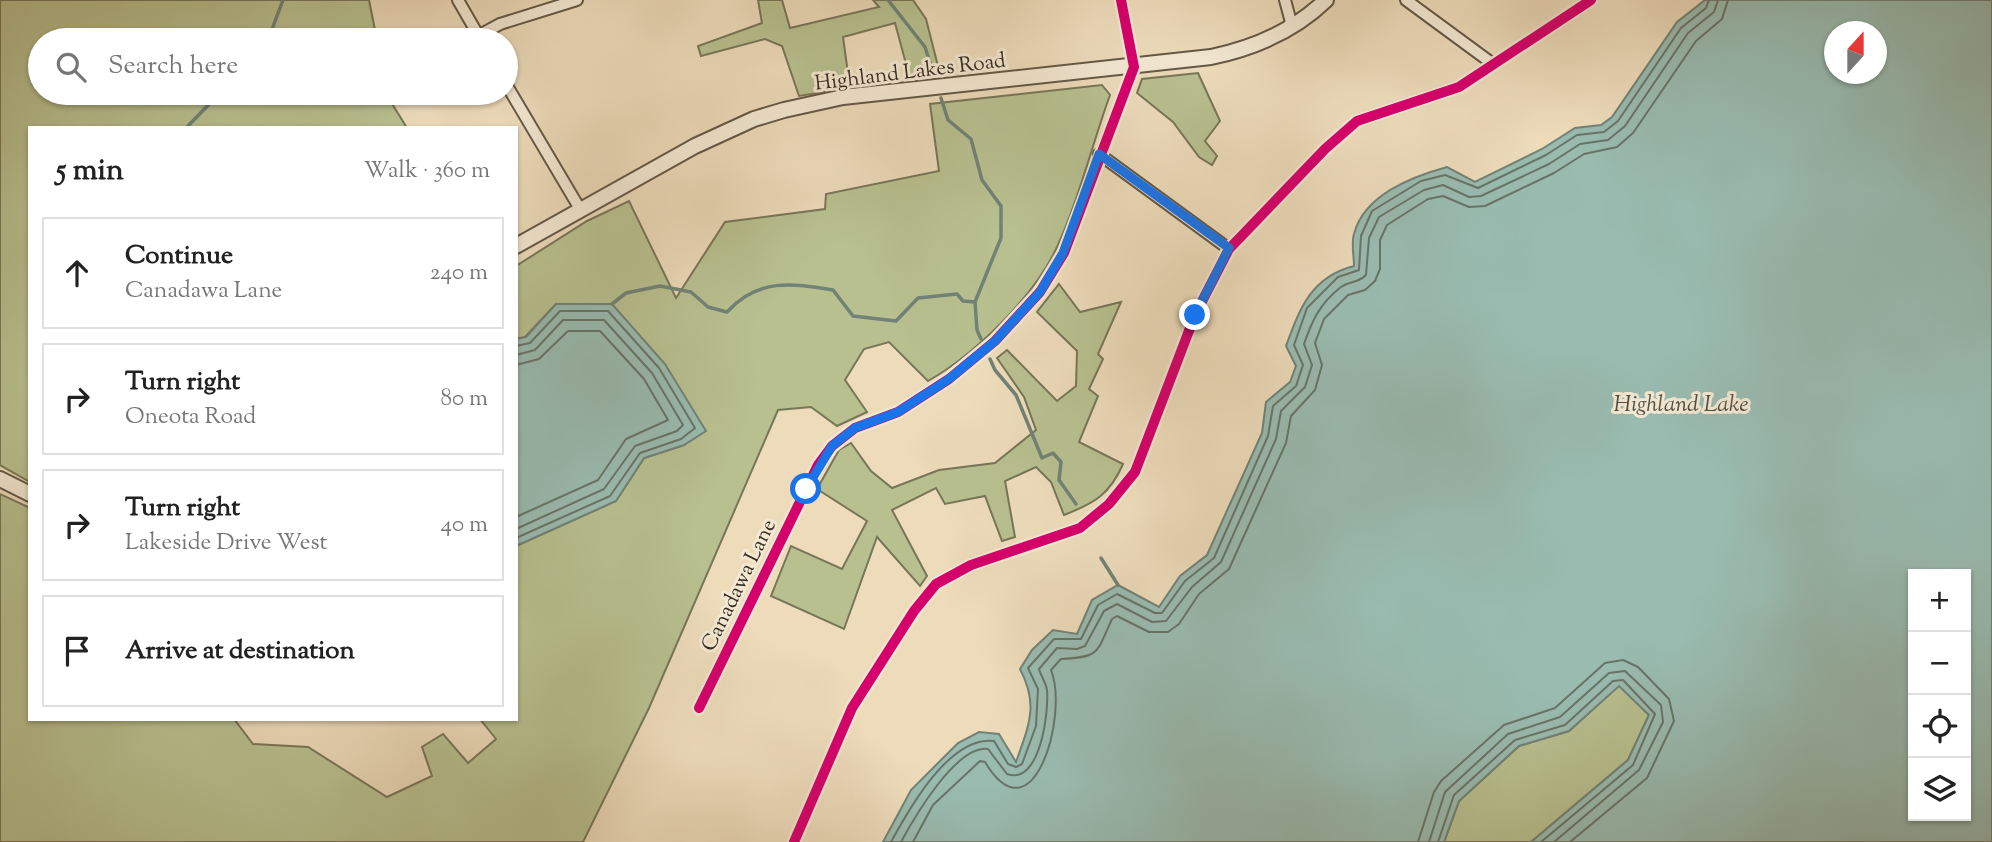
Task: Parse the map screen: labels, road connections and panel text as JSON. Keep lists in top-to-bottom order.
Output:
{
  "streets": {
    "street": ["Highland Lakes Road", "Canadawa Lane"]
  },
  "crossings": [
    ["Highland Lakes Road", "Canadawa Lane"]
  ],
  "water": ["Highland Lake"],
  "north": "top",
  "page": {
    "search": "Search here",
    "heading": ["5 min", "Walk · 360 m"],
    "list": [
      ["Continue", "Canadawa Lane", "240 m"],
      ["Turn right", "Oneota Road", "80 m"],
      ["Turn right", "Lakeside Drive West", "40 m"],
      "Arrive at destination"
    ],
    "map_buttons": ["+", "−"]
  }
}
